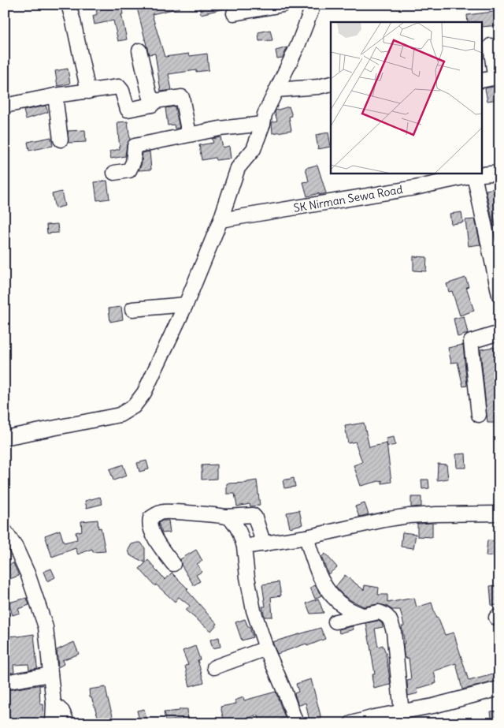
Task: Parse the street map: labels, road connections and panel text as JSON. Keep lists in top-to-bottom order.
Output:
{
  "streets": {
    "street": ["SK Nirman Sewa Road"]
  }
}
